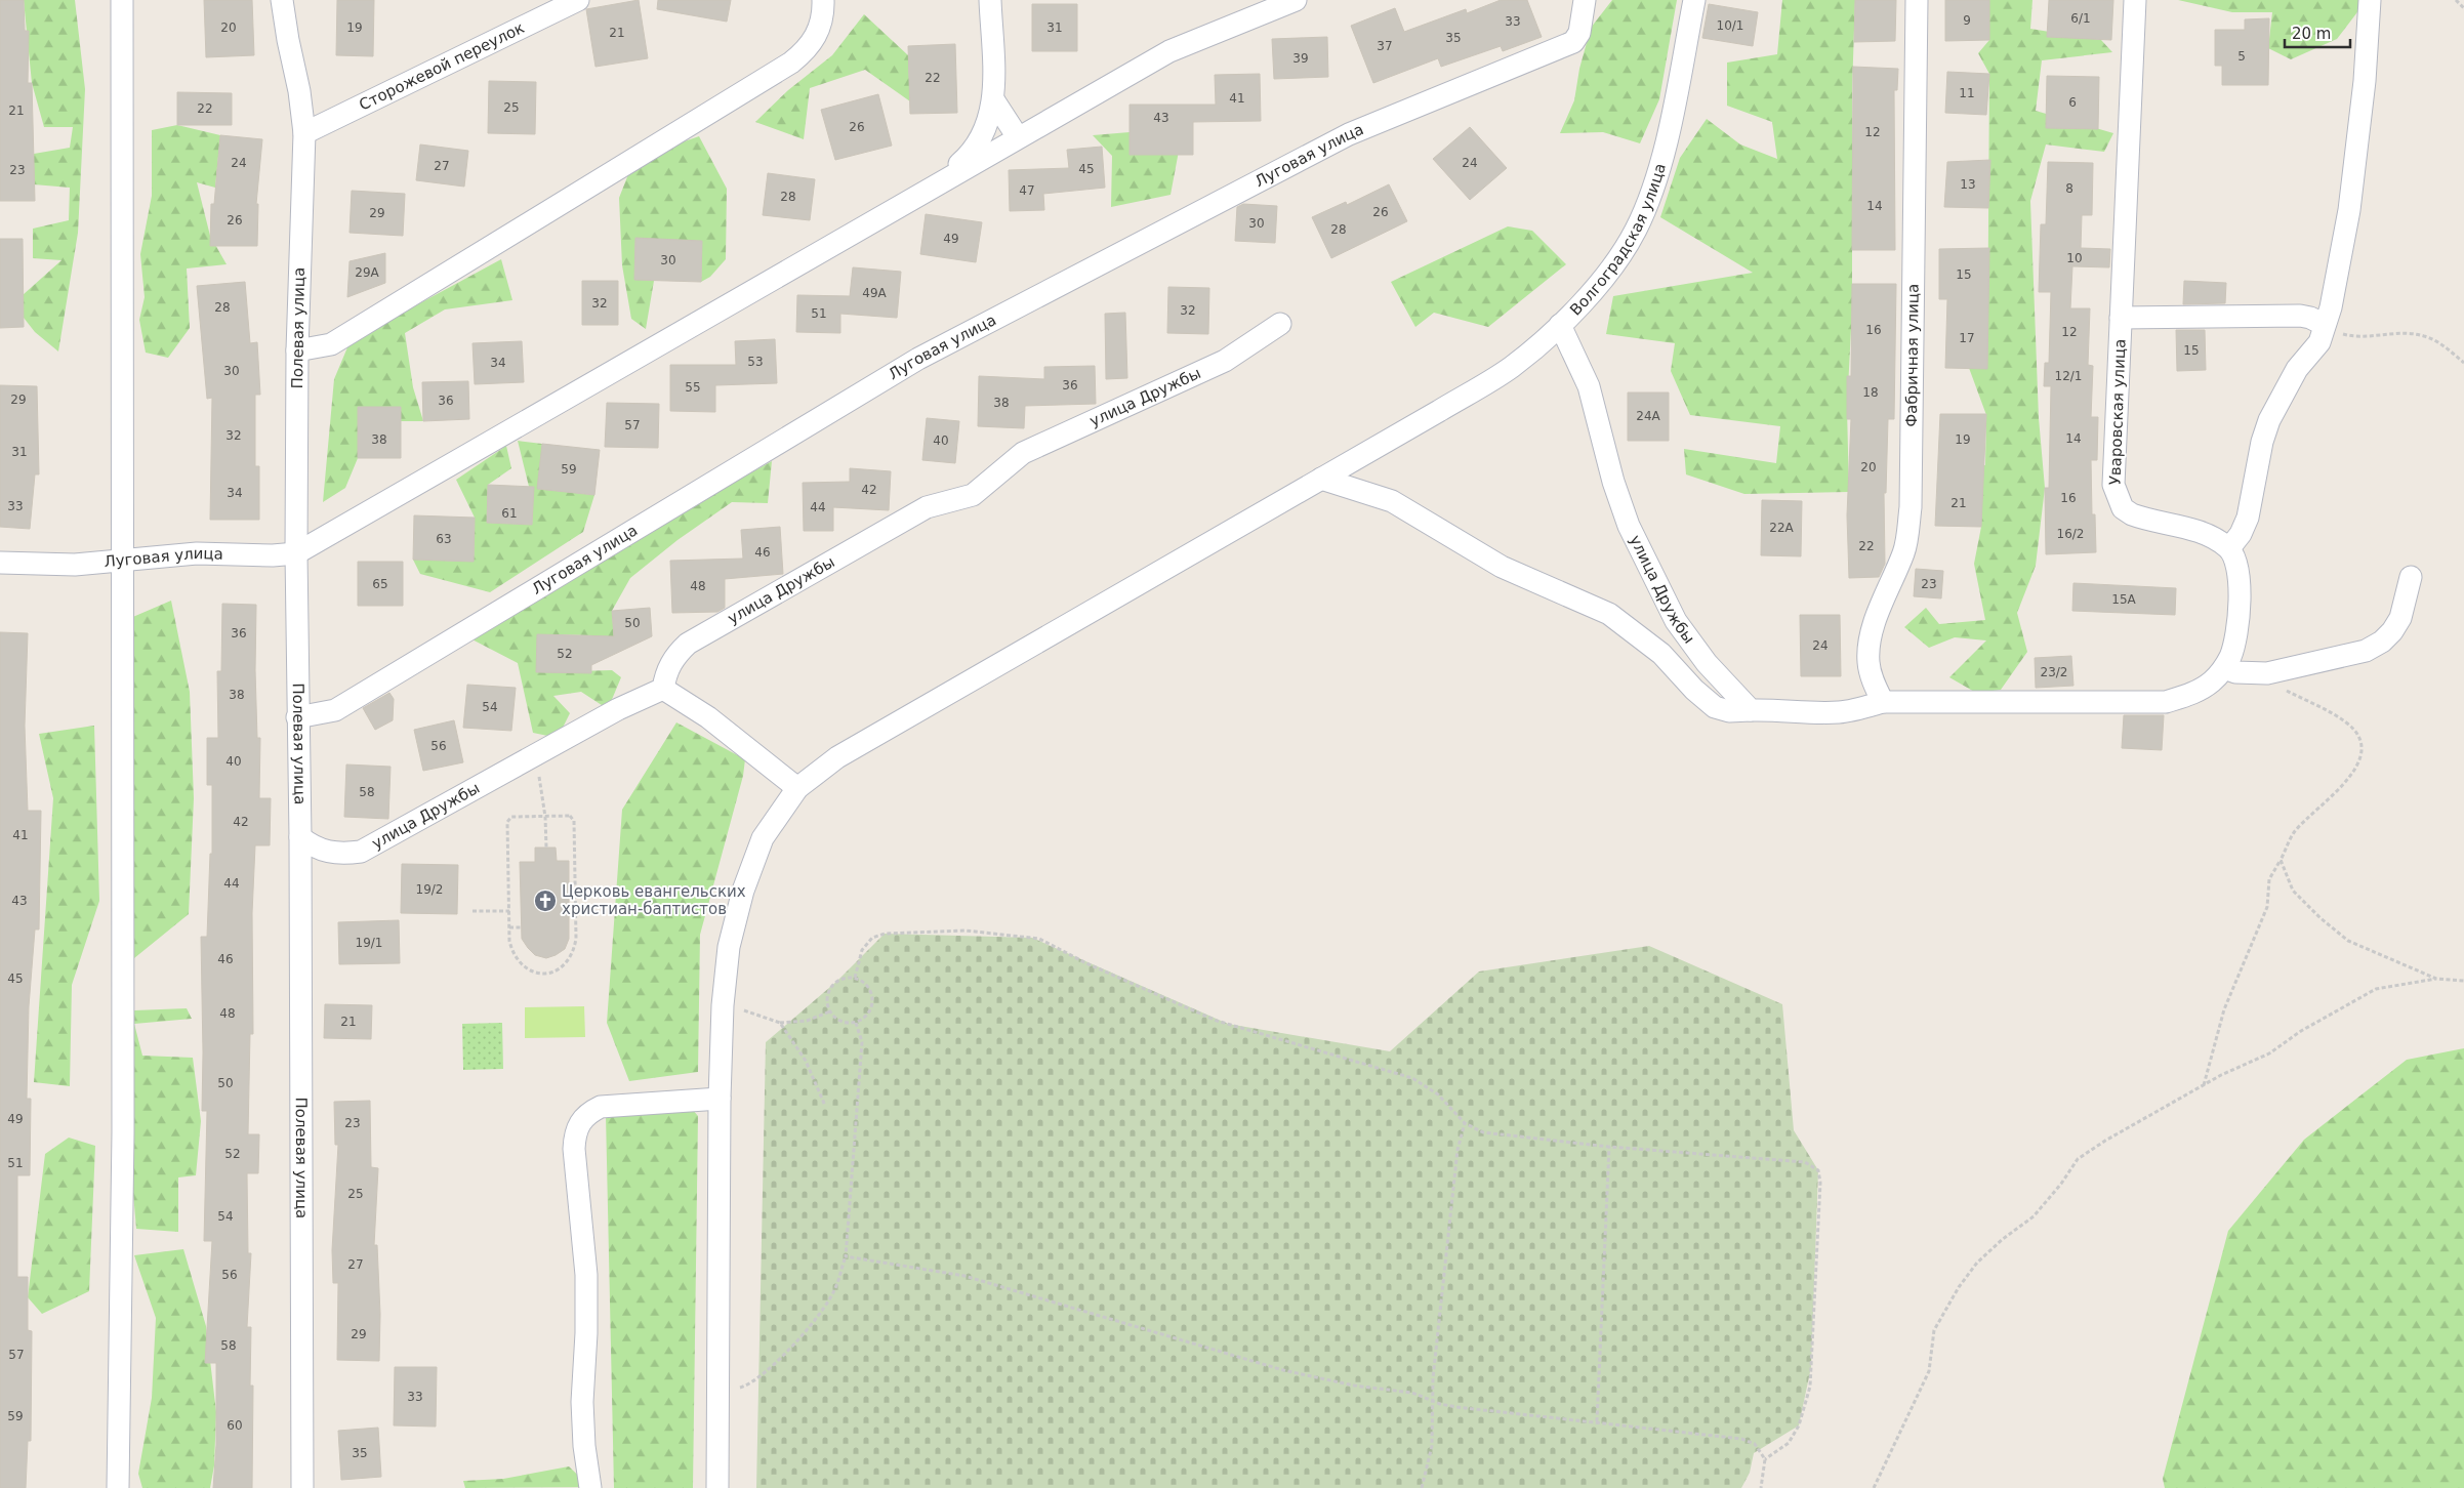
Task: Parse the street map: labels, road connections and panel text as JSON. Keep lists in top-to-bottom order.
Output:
{
  "streets": {
    "street": [
      "Сторожевой переулок",
      "Луговая улица",
      "Волгоградская улица",
      "Полевая улица",
      "Фабричная улица",
      "улица Дружбы",
      "Уваровская улица"
    ]
  },
  "crossings": [
    ["Сторожевой переулок", "Полевая улица"],
    ["Луговая улица", "Полевая улица"],
    ["Волгоградская улица", "улица Дружбы"],
    ["Полевая улица", "улица Дружбы"]
  ],
  "places": {
    "church": ["Церковь евангельских христиан-баптистов"]
  },
  "house_numbers": [
    "6/1",
    "9",
    "33",
    "10/1",
    "20",
    "19",
    "31",
    "21",
    "35",
    "37",
    "5",
    "39",
    "22",
    "11",
    "41",
    "6",
    "25",
    "22",
    "21",
    "43",
    "26",
    "12",
    "24",
    "24",
    "27",
    "45",
    "23",
    "13",
    "8",
    "47",
    "28",
    "14",
    "26",
    "29",
    "26",
    "30",
    "28",
    "49",
    "10",
    "30",
    "29А",
    "15",
    "49А",
    "32",
    "28",
    "32",
    "51",
    "16",
    "12",
    "17",
    "15",
    "53",
    "34",
    "30",
    "12/1",
    "36",
    "55",
    "18",
    "29",
    "36",
    "38",
    "24А",
    "57",
    "32",
    "14",
    "38",
    "19",
    "40",
    "31",
    "20",
    "59",
    "42",
    "34",
    "16",
    "21",
    "33",
    "44",
    "61",
    "22А",
    "16/2",
    "63",
    "22",
    "46",
    "65",
    "23",
    "48",
    "15А",
    "50",
    "36",
    "24",
    "52",
    "23/2",
    "38",
    "54",
    "56",
    "40",
    "58",
    "42",
    "41",
    "44",
    "19/2",
    "43",
    "19/1",
    "46",
    "45",
    "48",
    "21",
    "50",
    "49",
    "23",
    "52",
    "51",
    "25",
    "54",
    "27",
    "56",
    "29",
    "58",
    "57",
    "33",
    "59",
    "60",
    "35"
  ],
  "scale_bar": "20 m"
}
